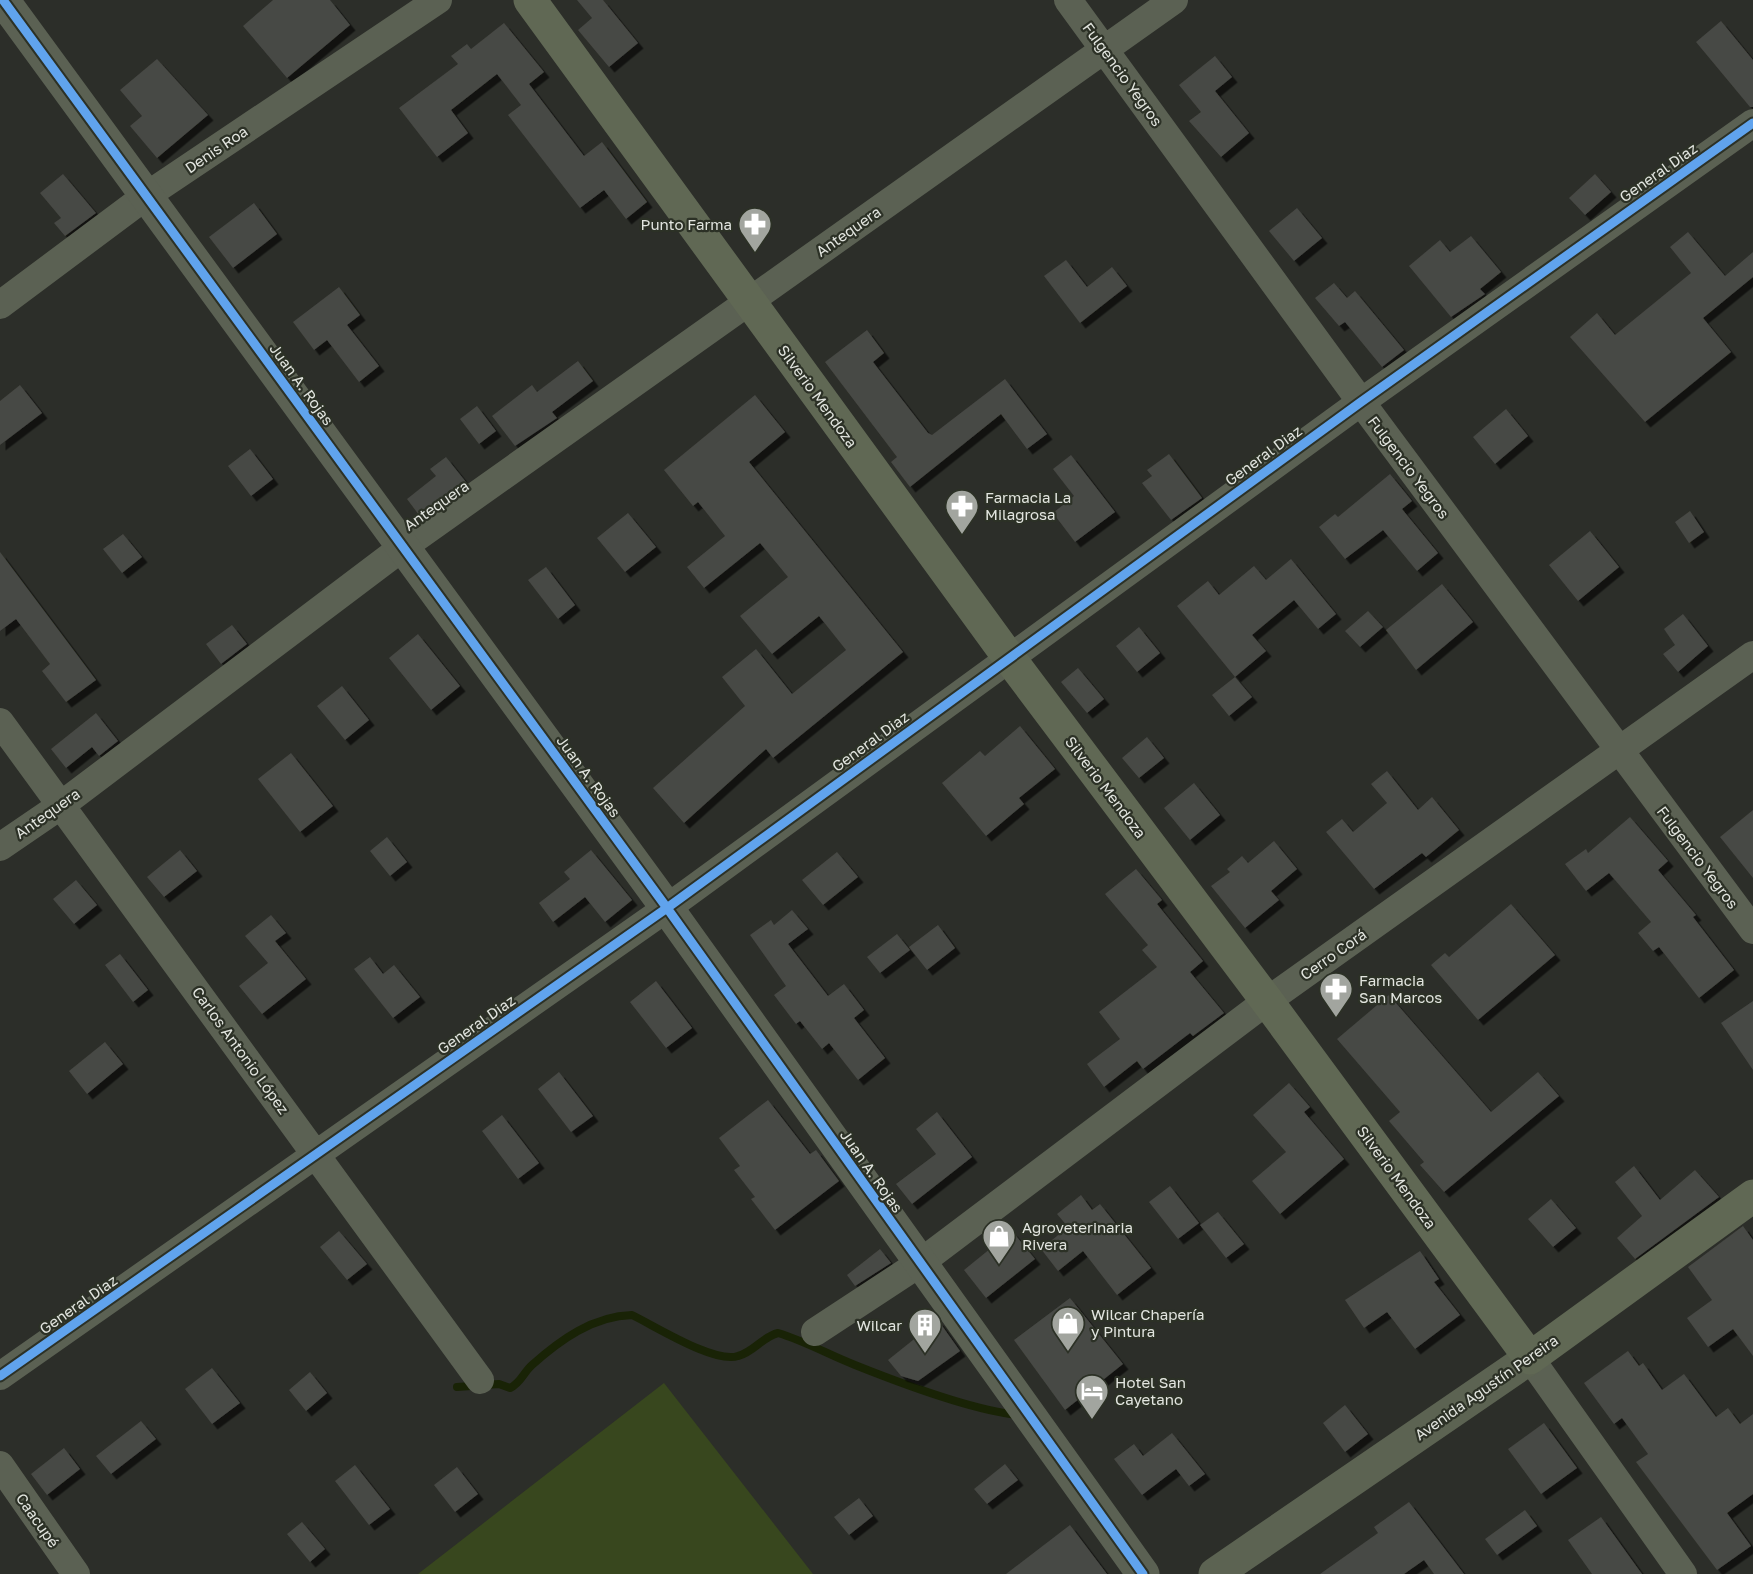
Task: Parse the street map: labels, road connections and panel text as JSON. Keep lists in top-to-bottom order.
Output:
{
  "streets": {
    "highway": ["Silverio Mendoza", "Avenida Agustín Pereira"],
    "street": [
      "Fulgencio Yegros",
      "Denis Roa",
      "General Diaz",
      "Antequera",
      "Juan A. Rojas",
      "Cerro Corá",
      "Carlos Antonio López",
      "Caacupé"
    ]
  },
  "crossings": [
    ["Fulgencio Yegros", "General Diaz"],
    ["Fulgencio Yegros", "Antequera"],
    ["Fulgencio Yegros", "Cerro Corá"],
    ["Denis Roa", "Juan A. Rojas"],
    ["General Diaz", "Juan A. Rojas"],
    ["General Diaz", "Silverio Mendoza"],
    ["General Diaz", "Carlos Antonio López"],
    ["Antequera", "Juan A. Rojas"],
    ["Antequera", "Silverio Mendoza"],
    ["Antequera", "Carlos Antonio López"],
    ["Juan A. Rojas", "Cerro Corá"],
    ["Silverio Mendoza", "Cerro Corá"],
    ["Silverio Mendoza", "Avenida Agustín Pereira"]
  ],
  "places": {
    "pharmacy": ["Punto Farma", "Farmacia La Milagrosa", "Farmacia San Marcos"],
    "shop": ["Agroveterinaria Rivera", "Wilcar Chapería y Pintura"],
    "building": ["Wilcar"],
    "hotel": ["Hotel San Cayetano"]
  }
}
